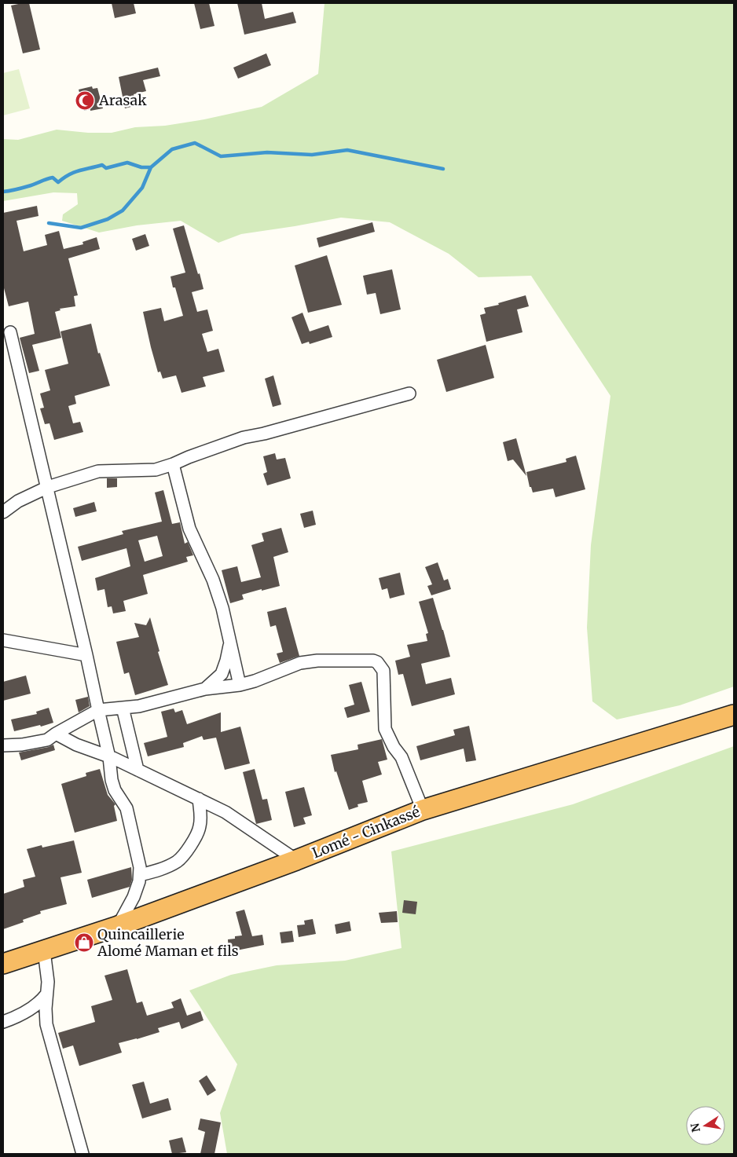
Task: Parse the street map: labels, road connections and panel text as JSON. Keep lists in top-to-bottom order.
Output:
{
  "streets": {
    "highway": ["Lomé - Cinkassé"]
  },
  "places": {
    "mosque": ["Arasak"],
    "shop": ["Quincaillerie Alomé Maman et fils"]
  },
  "north": "left"
}
